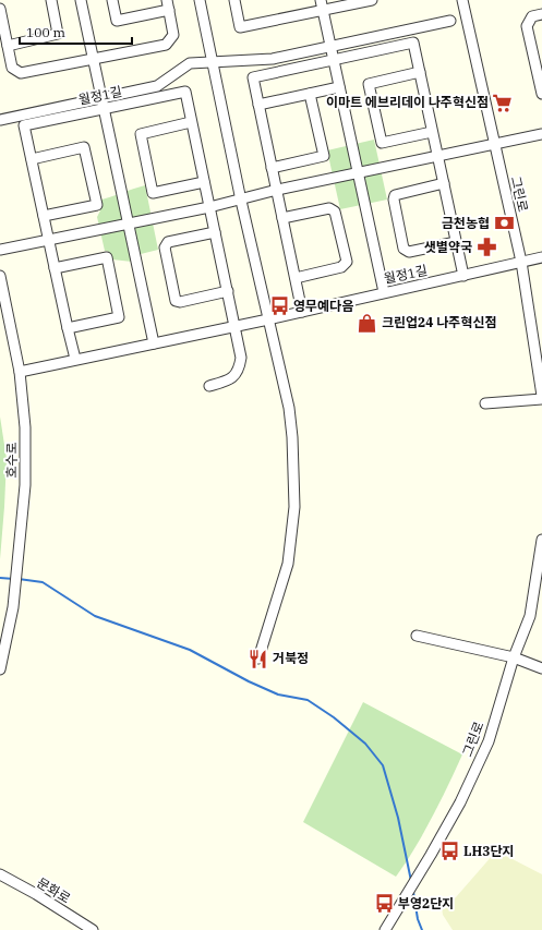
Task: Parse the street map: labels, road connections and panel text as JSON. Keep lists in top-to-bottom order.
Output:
{
  "streets": {
    "street": [
      "월정1길",
      "그린로",
      "호수로",
      "문화로"
    ]
  },
  "crossings": [
    ["월정1길", "그린로"],
    ["월정1길", "호수로"]
  ],
  "places": {
    "supermarket": ["이마트 에브리데이 나주혁신점"],
    "bank": ["금천농협"],
    "pharmacy": ["샛별약국"],
    "bus stop": ["영무예다음", "LH3단지", "부영2단지"],
    "shop": ["크린업24 나주혁신점"],
    "restaurant": ["거북정"]
  },
  "scale_bar": "100 m"
}
